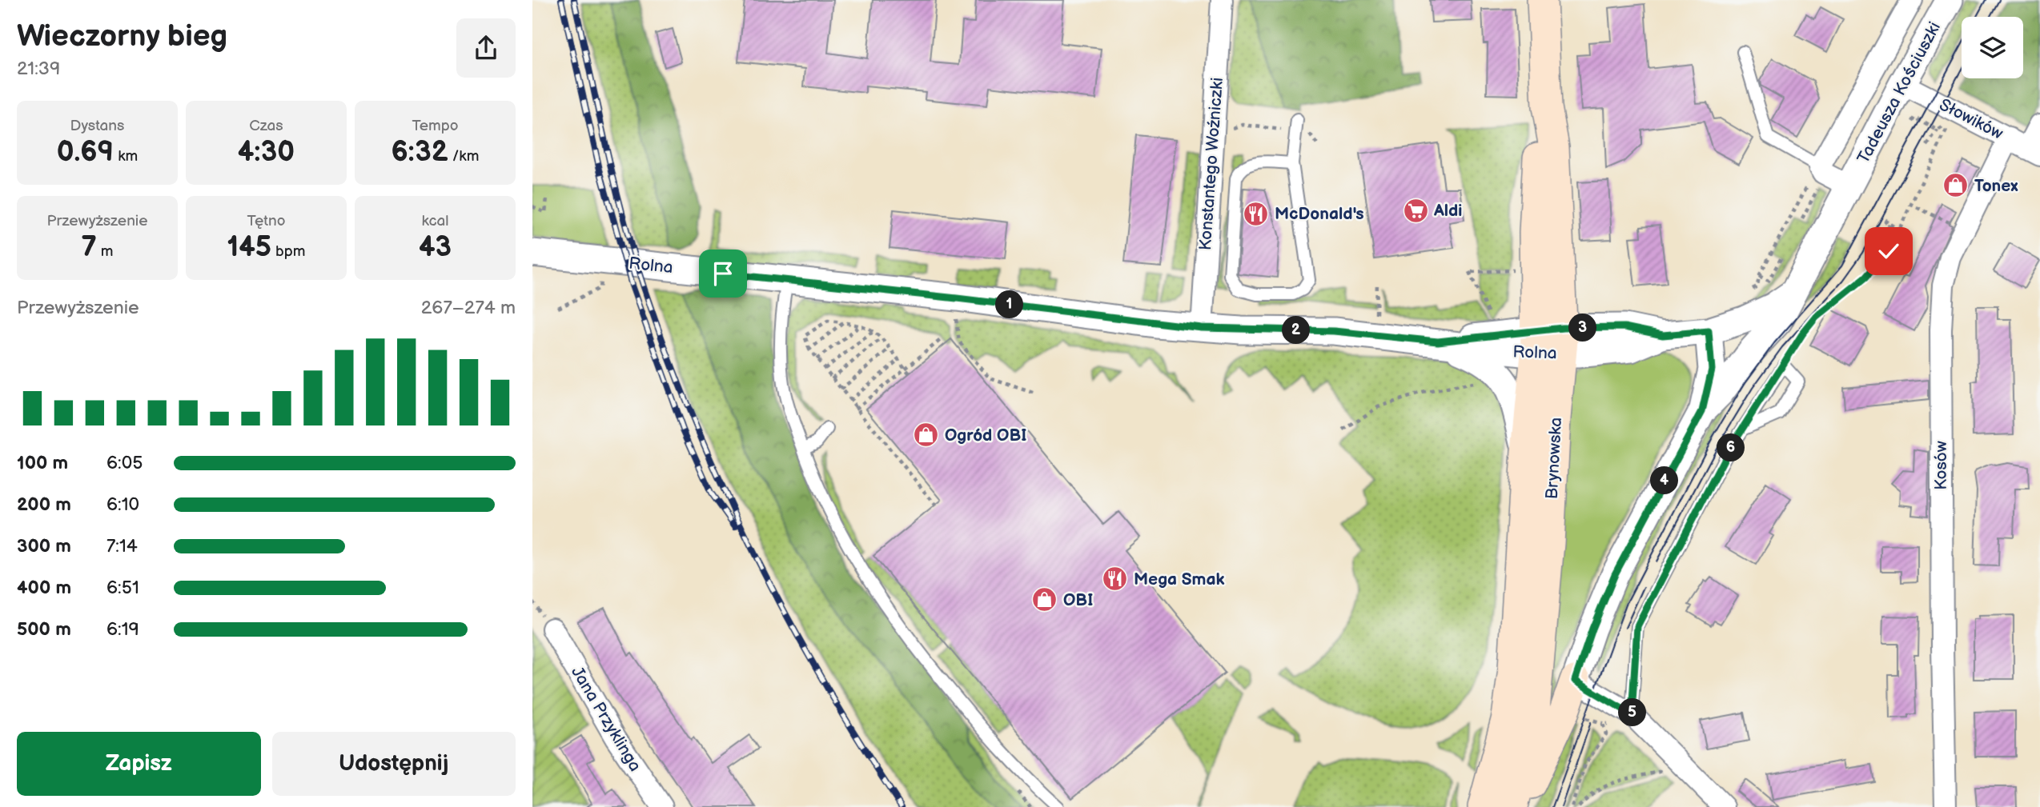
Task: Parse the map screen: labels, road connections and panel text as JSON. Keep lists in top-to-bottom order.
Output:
{
  "streets": {
    "main road": ["Brynowska"],
    "street": [
      "Tadeusza Kościuszki",
      "Słowików",
      "Konstantego Woźniczki",
      "Rolna",
      "Kosów",
      "Jana Przyklinga"
    ]
  },
  "crossings": [
    ["Tadeusza Kościuszki", "Słowików"],
    ["Tadeusza Kościuszki", "Rolna"],
    ["Słowików", "Kosów"],
    ["Konstantego Woźniczki", "Rolna"],
    ["Rolna", "Brynowska"]
  ],
  "places": {
    "shop": ["Tonex", "Ogród OBI", "OBI"],
    "supermarket": ["Aldi"],
    "restaurant": ["McDonald's", "Mega Smak"]
  },
  "page": {
    "heading": ["Wieczorny bieg", "21:39"],
    "stats": [
      ["Dystans", "0.69 km"],
      ["Czas", "4:30"],
      ["Tempo", "6:32 /km"],
      ["Przewyższenie", "7 m"],
      ["Tętno", "145 bpm"],
      ["kcal", "43"]
    ],
    "chart": ["Przewyższenie", "267–274 m"],
    "pins": [
      "1",
      "3",
      "2",
      "6",
      "4",
      "5"
    ],
    "list": [
      {
        "name": "100 m",
        "note": "6:05"
      },
      {
        "name": "200 m",
        "note": "6:10"
      },
      {
        "name": "300 m",
        "note": "7:14"
      },
      {
        "name": "400 m",
        "note": "6:51"
      },
      {
        "name": "500 m",
        "note": "6:19"
      }
    ],
    "buttons": ["Zapisz", "Udostępnij"]
  }
}
